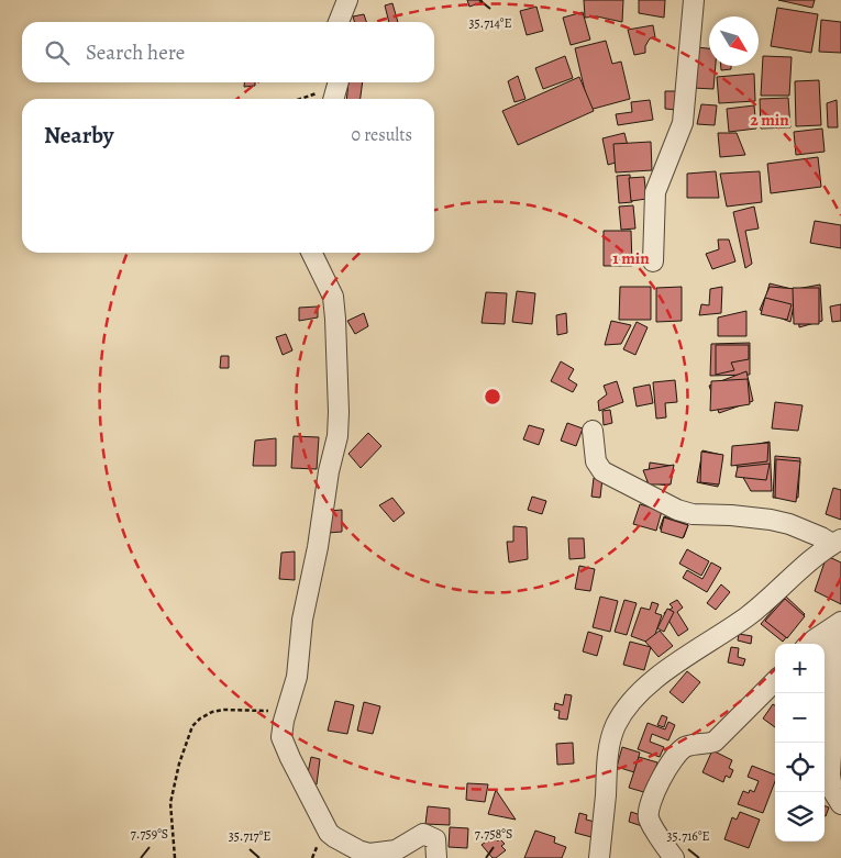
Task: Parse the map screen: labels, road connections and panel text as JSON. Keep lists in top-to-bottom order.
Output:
{
  "north": "bottom right",
  "page": {
    "search": "Search here",
    "heading": ["Nearby", "0 results"],
    "map_buttons": ["+", "−"]
  },
  "coordinates": [
    "35.714°E",
    "7.759°S",
    "7.758°S",
    "35.717°E",
    "35.716°E"
  ],
  "rings": ["2 min", "1 min"]
}
